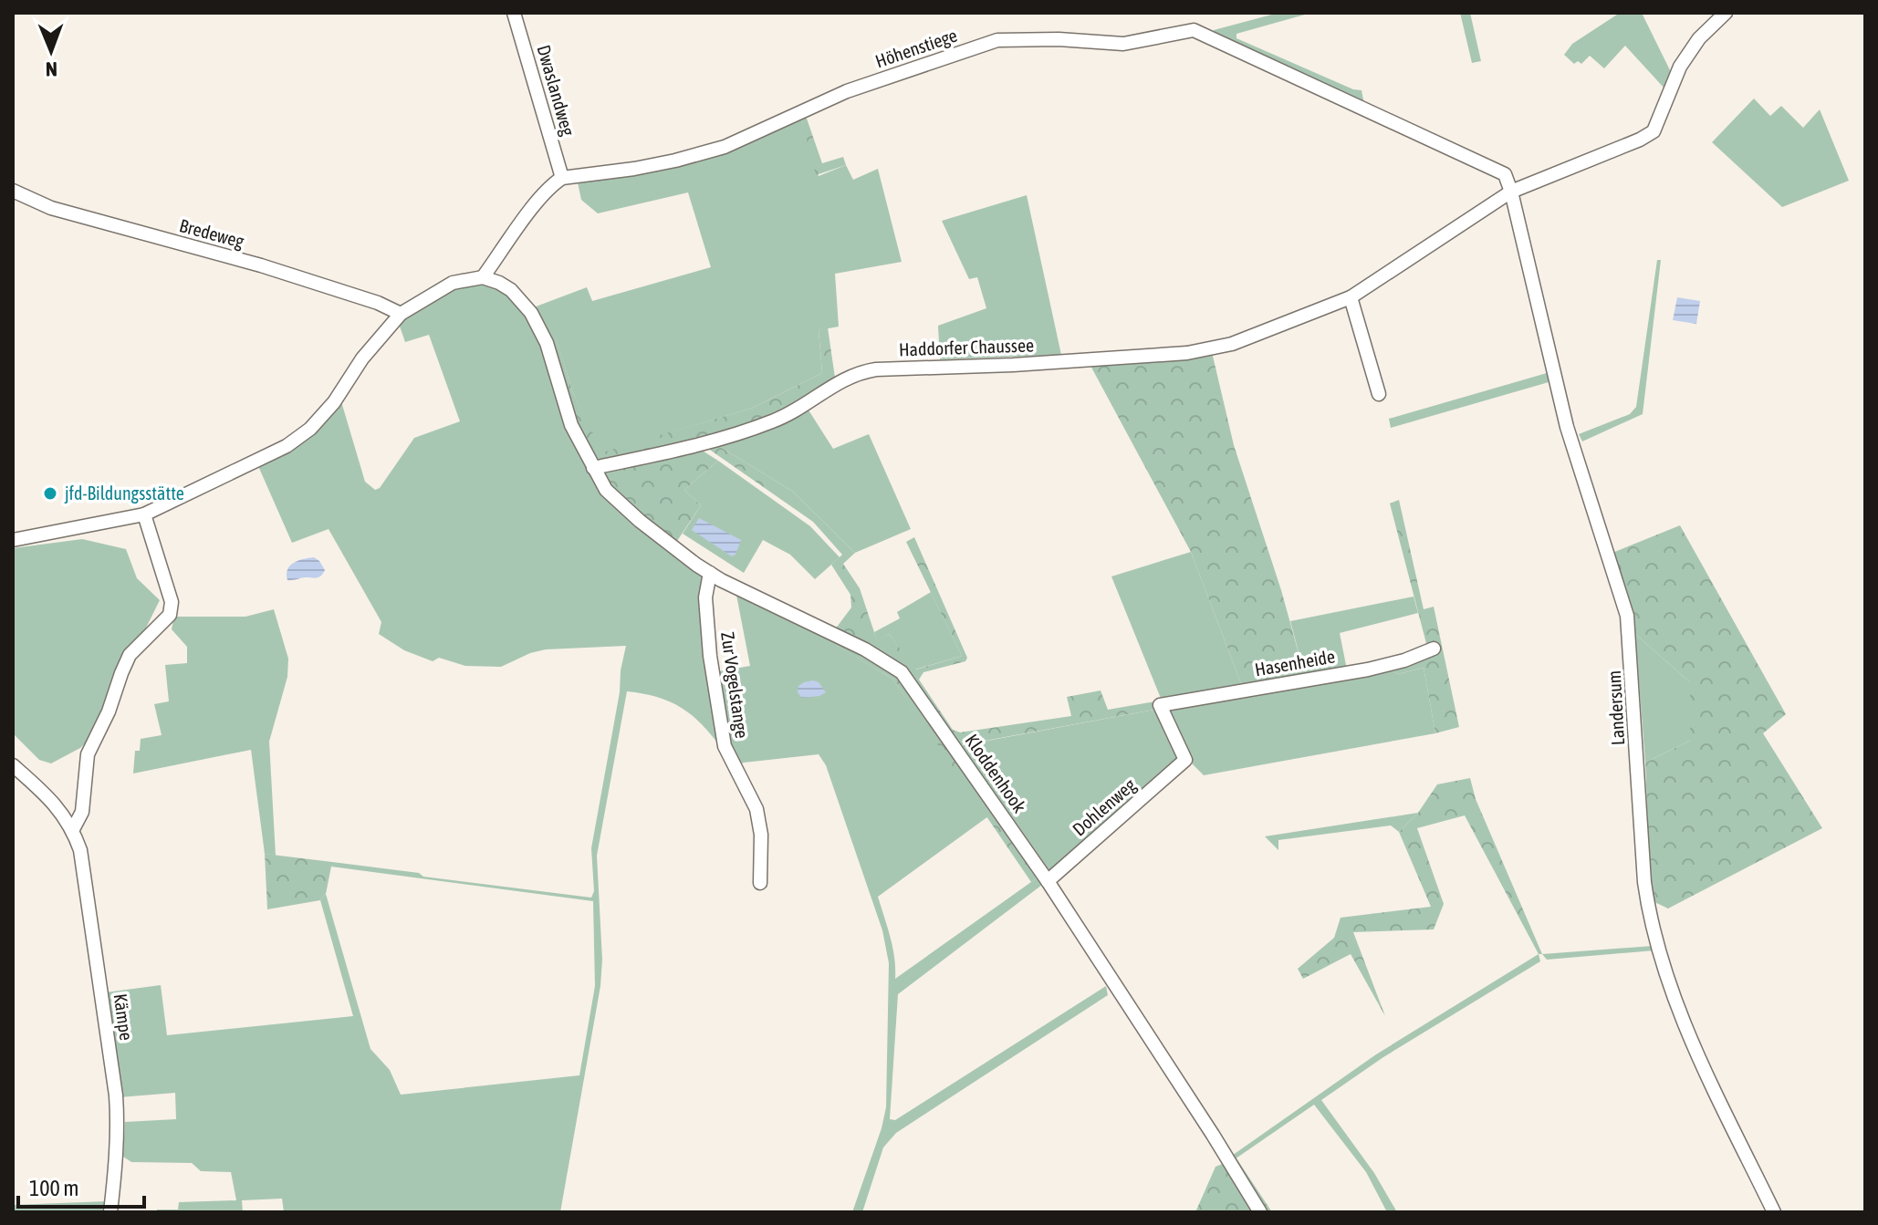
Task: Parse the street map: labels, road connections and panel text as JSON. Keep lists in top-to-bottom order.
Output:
{
  "streets": {
    "street": [
      "Höhenstiege",
      "Dwaslandweg",
      "Bredeweg",
      "Haddorfer Chaussee",
      "Hasenheide",
      "Zur Vogelstange",
      "Landersum",
      "Kloddenhook",
      "Dohlenweg",
      "Kämpe"
    ]
  },
  "crossings": [
    ["Höhenstiege", "Dwaslandweg"],
    ["Höhenstiege", "Landersum"],
    ["Haddorfer Chaussee", "Kloddenhook"],
    ["Hasenheide", "Dohlenweg"],
    ["Zur Vogelstange", "Kloddenhook"],
    ["Kloddenhook", "Dohlenweg"]
  ],
  "places": ["jfd-Bildungsstätte"],
  "scale_bar": "100 m",
  "north": "bottom"
}
